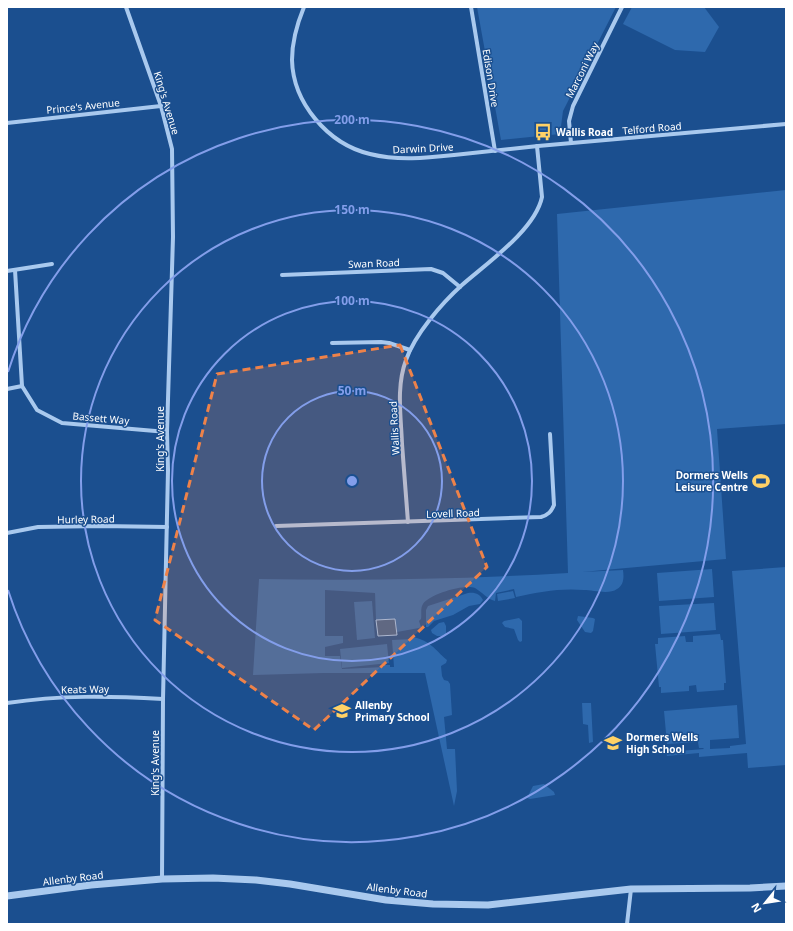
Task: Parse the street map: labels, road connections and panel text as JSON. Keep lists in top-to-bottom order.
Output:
{
  "streets": {
    "street": [
      "Marconi Way",
      "Edison Drive",
      "King's Avenue",
      "Prince's Avenue",
      "Telford Road",
      "Darwin Drive",
      "Swan Road",
      "Bassett Way",
      "Wallis Road",
      "Lovell Road",
      "Hurley Road",
      "Keats Way",
      "Allenby Road"
    ]
  },
  "crossings": [
    ["Marconi Way", "Telford Road"],
    ["Edison Drive", "Telford Road"],
    ["Edison Drive", "Darwin Drive"],
    ["King's Avenue", "Prince's Avenue"],
    ["King's Avenue", "Bassett Way"],
    ["King's Avenue", "Hurley Road"],
    ["King's Avenue", "Keats Way"],
    ["King's Avenue", "Allenby Road"],
    ["Telford Road", "Darwin Drive"],
    ["Telford Road", "Wallis Road"],
    ["Swan Road", "Wallis Road"],
    ["Wallis Road", "Lovell Road"]
  ],
  "places": {
    "bus stop": ["Wallis Road"],
    "sports": ["Dormers Wells Leisure Centre"],
    "school or university": ["Allenby Primary School", "Dormers Wells High School"]
  },
  "north": "bottom left",
  "rings": [
    "200 m",
    "150 m",
    "100 m",
    "50 m"
  ]
}
